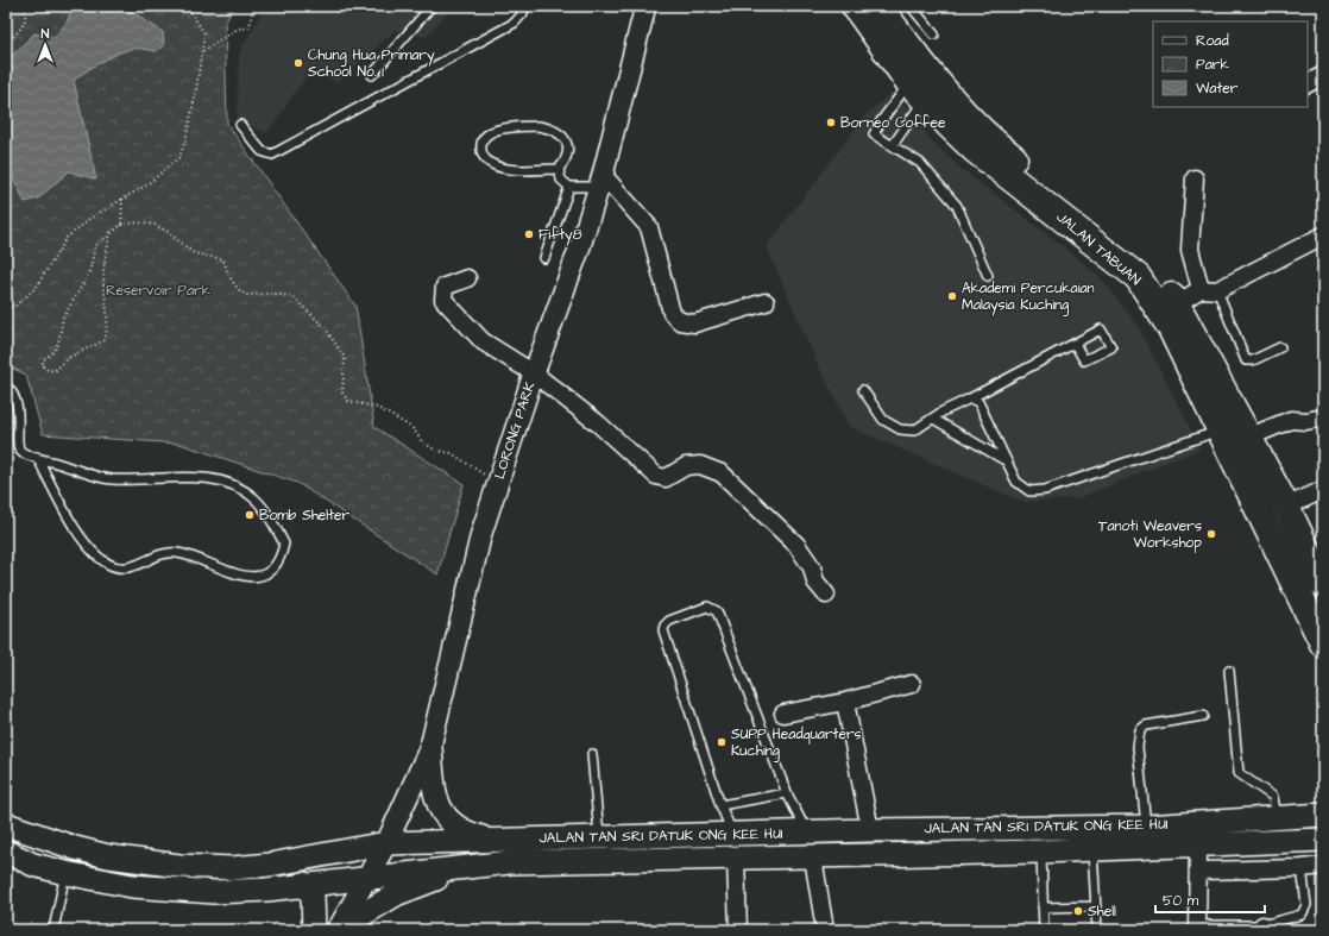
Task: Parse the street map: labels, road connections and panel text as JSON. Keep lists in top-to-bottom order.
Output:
{
  "streets": {
    "main road": ["JALAN TABUAN", "JALAN TAN SRI DATUK ONG KEE HUI"],
    "street": ["LORONG PARK"]
  },
  "crossings": [
    ["LORONG PARK", "JALAN TAN SRI DATUK ONG KEE HUI"]
  ],
  "parks": ["Reservoir Park"],
  "places": [
    "Chung Hua Primary School No. 1",
    "Borneo Coffee",
    "Fifty8",
    "Akademi Percukaian Malaysia Kuching",
    "Bomb Shelter",
    "Tanoti Weavers Workshop",
    "SUPP Headquarters Kuching",
    "Shell"
  ],
  "legend": ["Road", "Park", "Water"],
  "scale_bar": "50 m",
  "north": "top"
}
